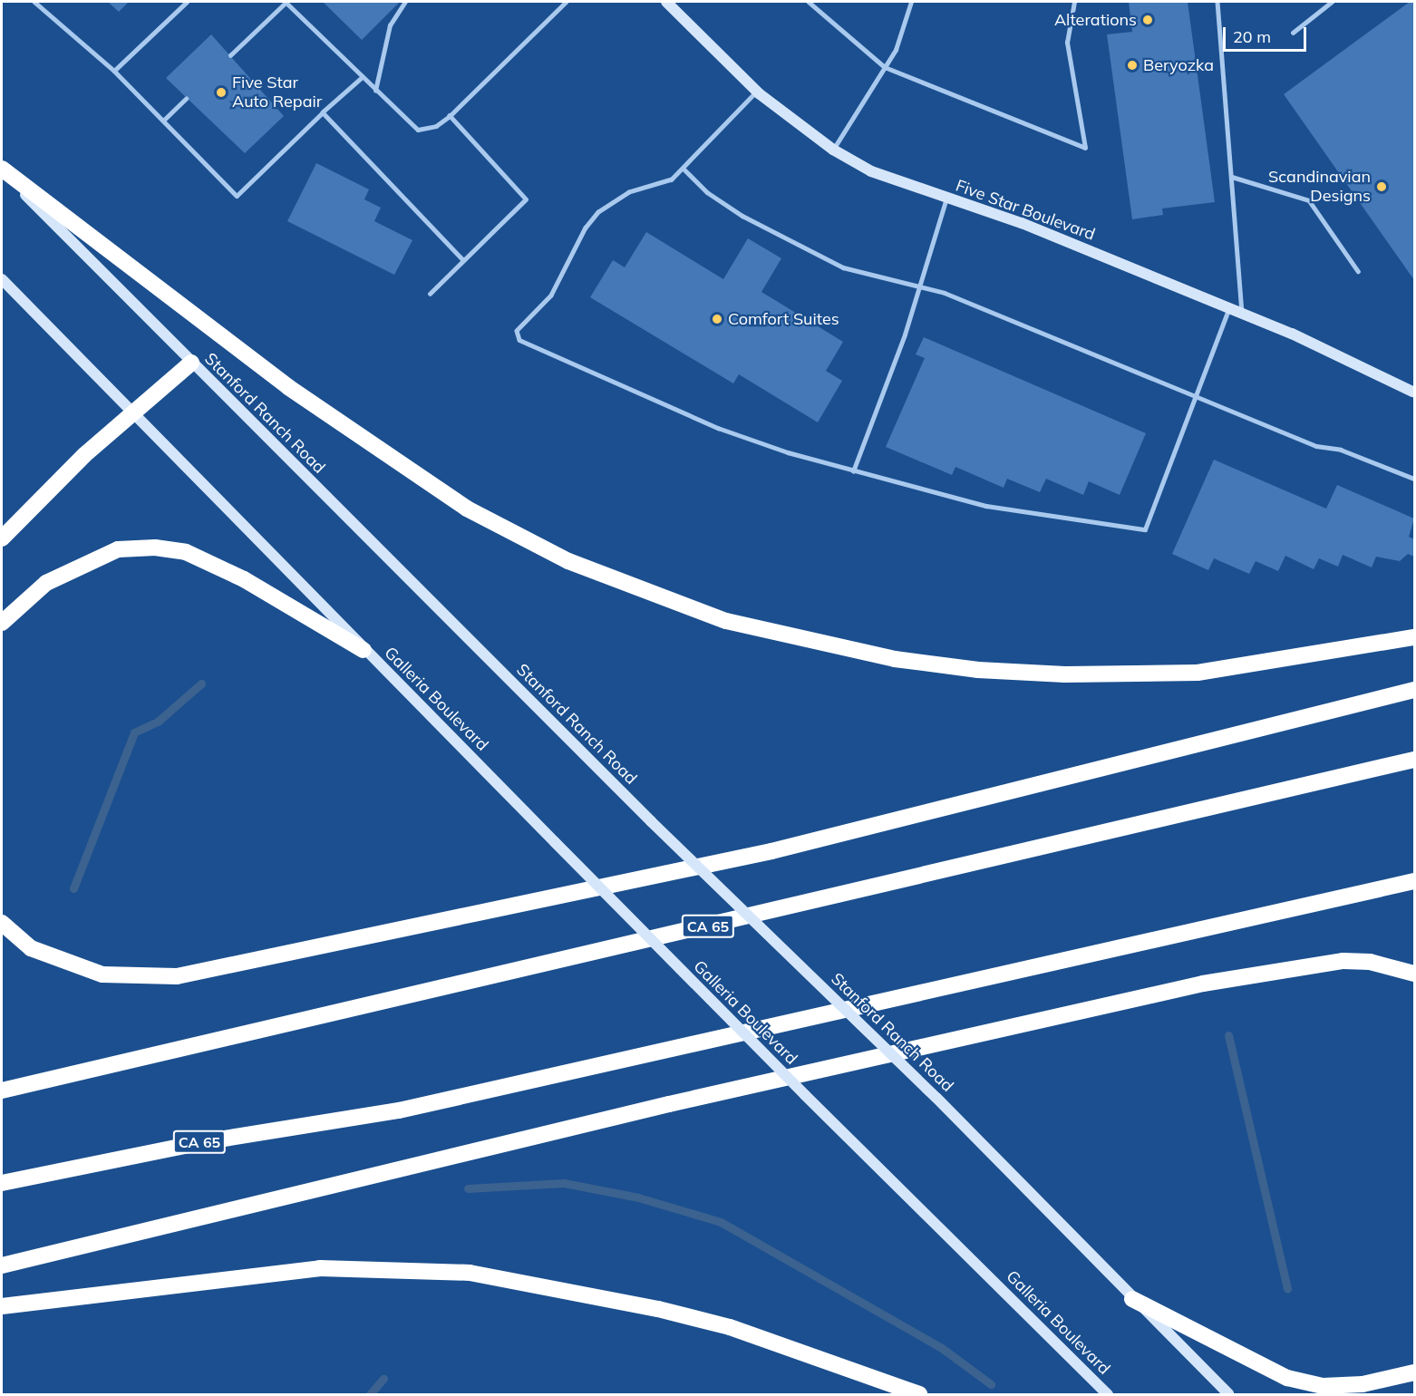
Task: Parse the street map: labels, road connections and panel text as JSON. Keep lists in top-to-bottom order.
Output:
{
  "streets": {
    "highway": ["CA 65"],
    "main road": ["Five Star Boulevard", "Stanford Ranch Road", "Galleria Boulevard"]
  },
  "places": [
    "Alterations",
    "Beryozka",
    "Five Star Auto Repair",
    "Scandinavian Designs",
    "Comfort Suites"
  ],
  "scale_bar": "20 m"
}
